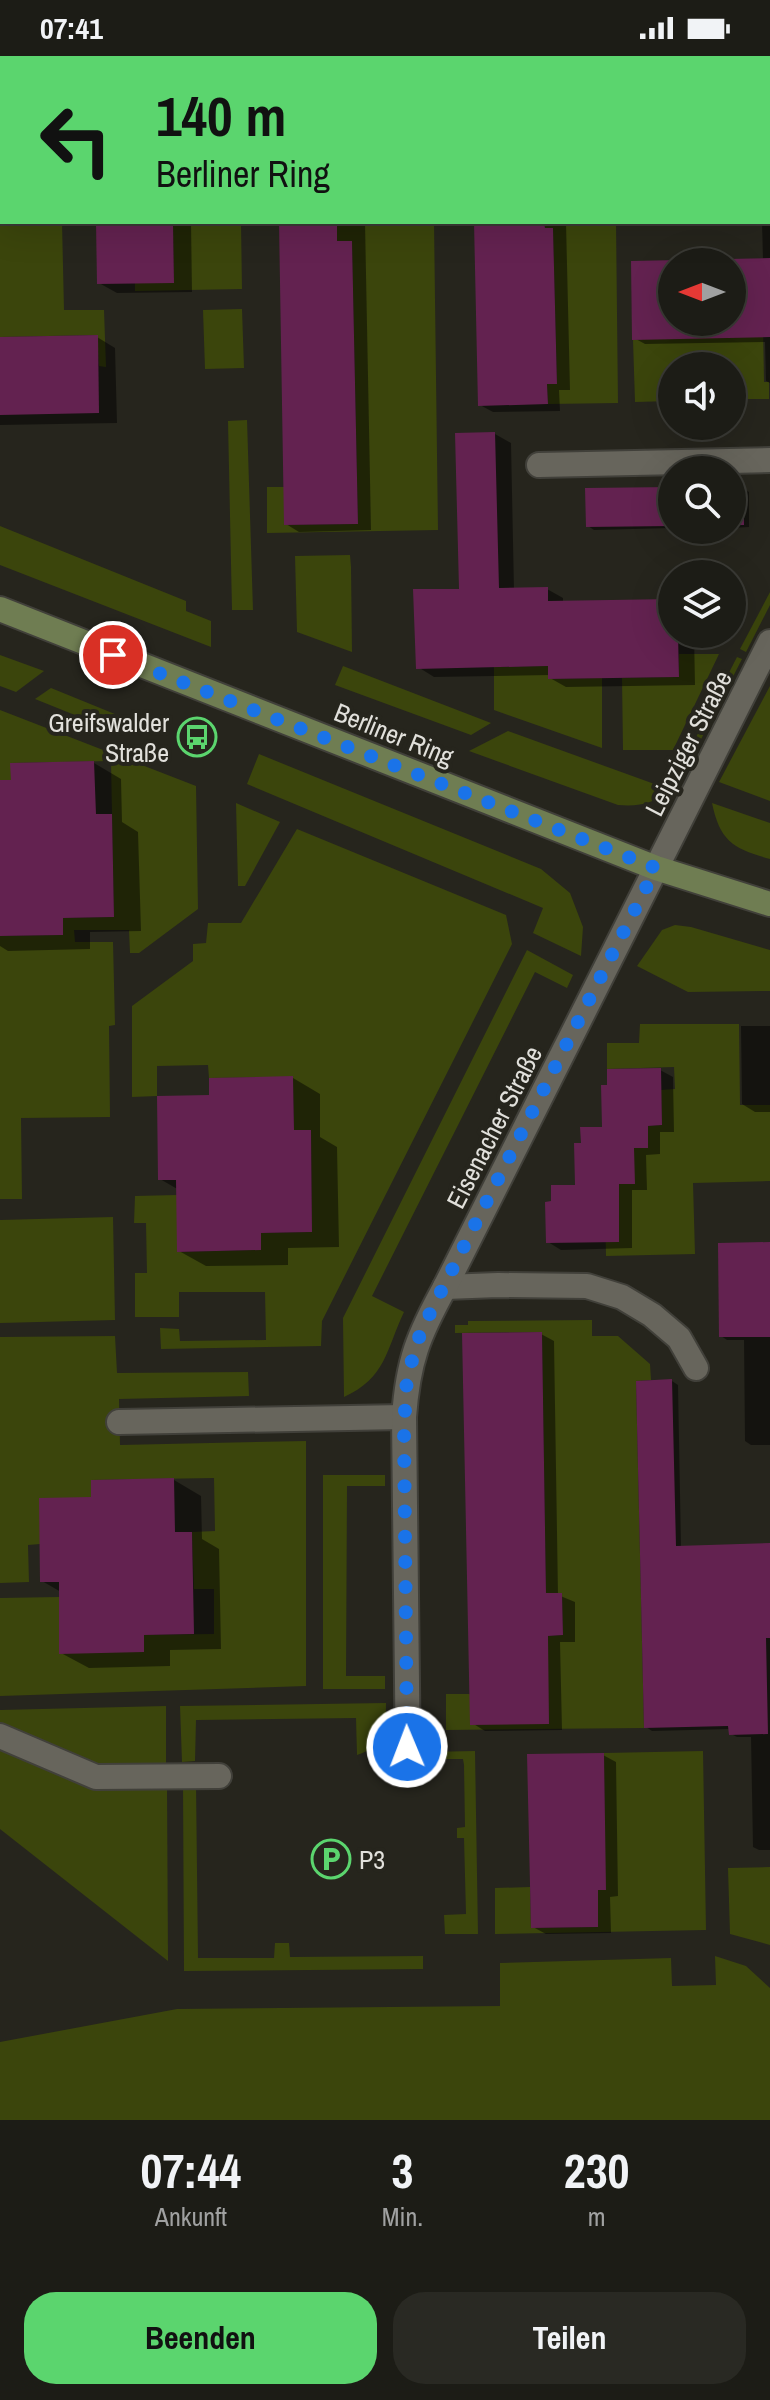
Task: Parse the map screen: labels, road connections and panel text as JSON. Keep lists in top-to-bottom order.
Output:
{
  "streets": {
    "street": ["Berliner Ring", "Leipziger Straße", "Eisenacher Straße"]
  },
  "crossings": [
    ["Berliner Ring", "Leipziger Straße"],
    ["Berliner Ring", "Eisenacher Straße"],
    ["Leipziger Straße", "Eisenacher Straße"]
  ],
  "places": {
    "bus stop": ["Greifswalder Straße"],
    "parking": ["P3"]
  },
  "north": "left",
  "page": {
    "status": "07:41",
    "turn": ["140 m", "Berliner Ring"],
    "eta": [
      "07:44",
      "Ankunft",
      "3",
      "Min.",
      "230",
      "m"
    ],
    "buttons": ["Beenden", "Teilen"]
  }
}
